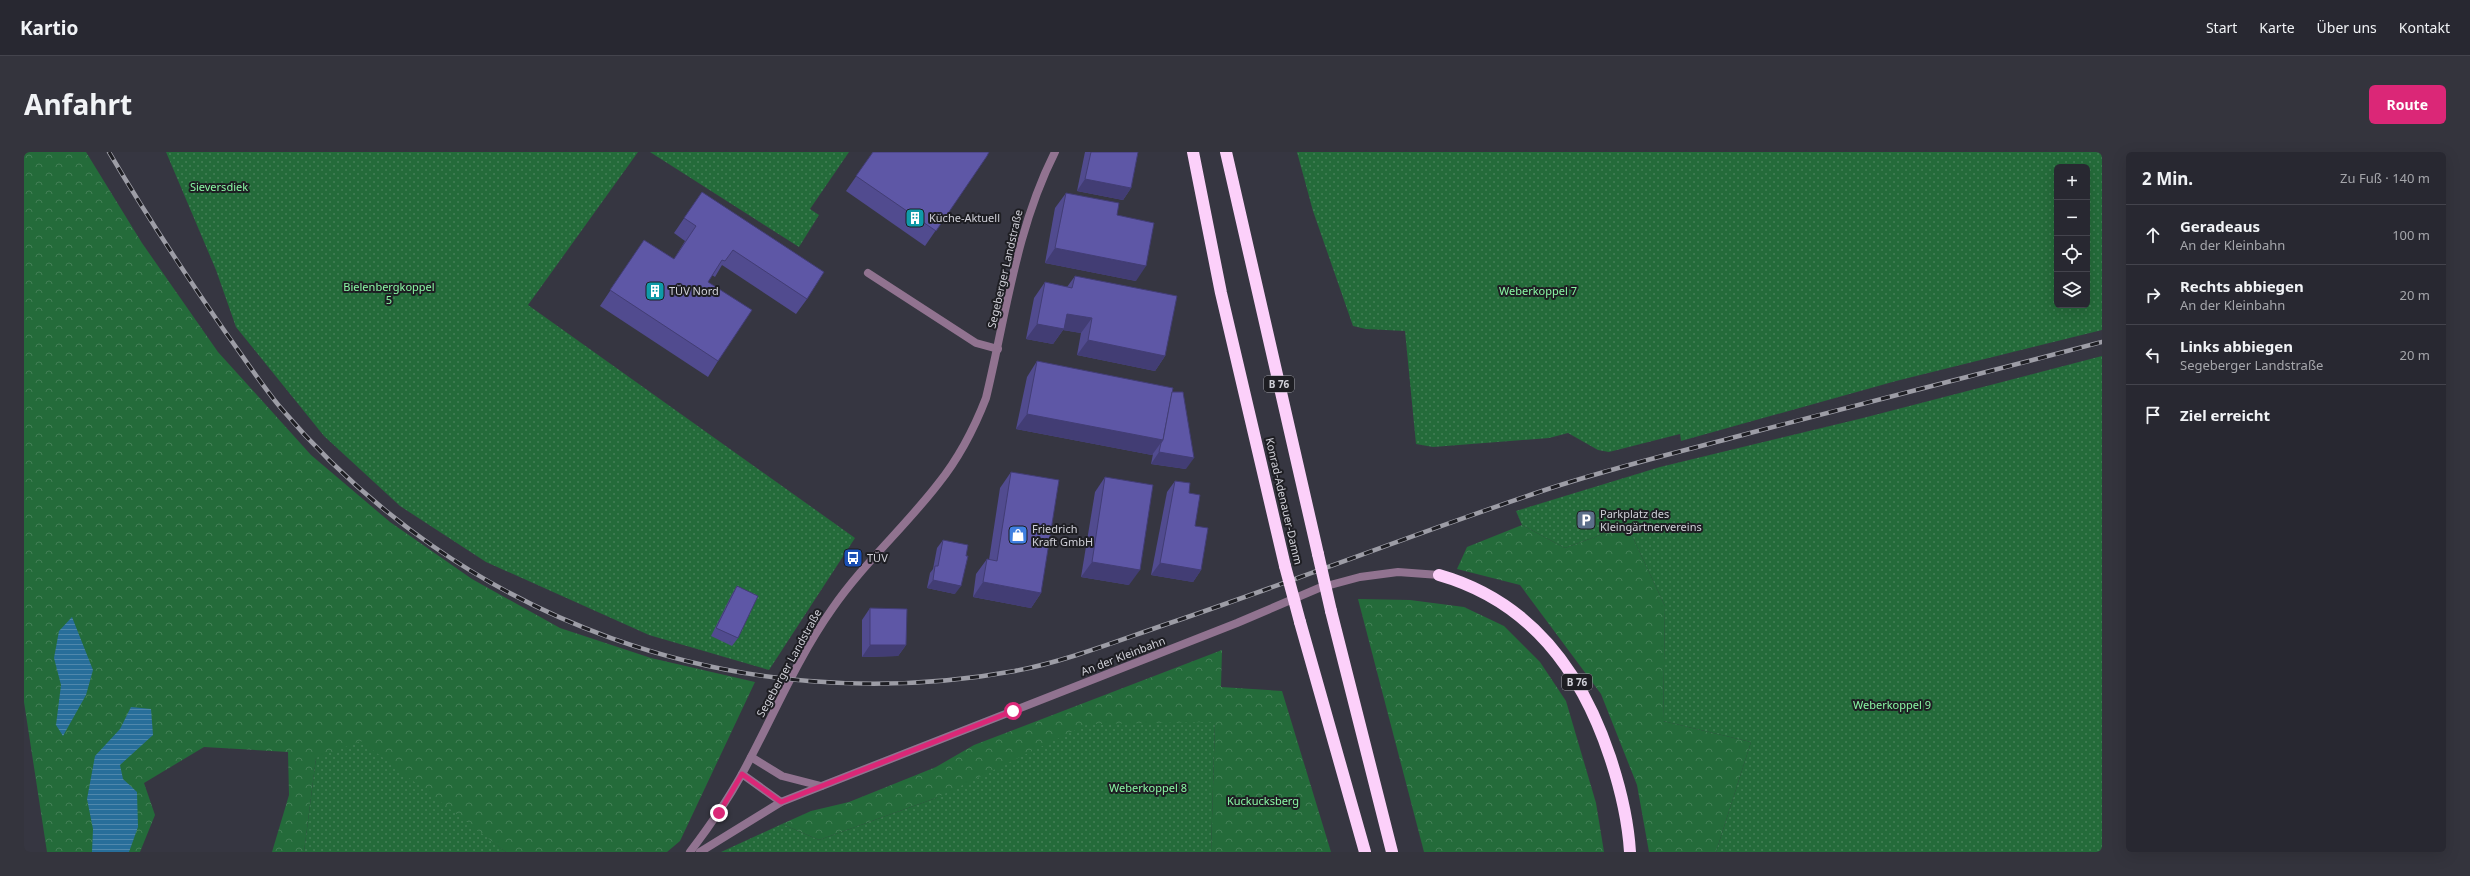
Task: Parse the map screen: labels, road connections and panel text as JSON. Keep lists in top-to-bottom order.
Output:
{
  "streets": {
    "highway": ["B 76", "Konrad-Adenauer-Damm"],
    "street": ["Segeberger Landstraße", "An der Kleinbahn"]
  },
  "crossings": [
    ["B 76", "An der Kleinbahn"]
  ],
  "parks": [
    "Sieversdiek",
    "Bielenbergkoppel 5",
    "Weberkoppel 7",
    "Weberkoppel 9",
    "Weberkoppel 8",
    "Kuckucksberg"
  ],
  "places": {
    "building": ["Küche-Aktuell", "TÜV Nord"],
    "parking": ["Parkplatz des Kleingärtnervereins"],
    "shop": ["Friedrich Kraft GmbH"],
    "bus stop": ["TÜV"]
  },
  "page": {
    "header": "Kartio",
    "nav": [
      "Start",
      "Karte",
      "Über uns",
      "Kontakt"
    ],
    "title": "Anfahrt",
    "buttons": "Route",
    "heading": ["2 Min.", "Zu Fuß · 140 m"],
    "map_buttons": ["+", "−"],
    "list": [
      ["Geradeaus", "An der Kleinbahn", "100 m"],
      ["Rechts abbiegen", "An der Kleinbahn", "20 m"],
      ["Links abbiegen", "Segeberger Landstraße", "20 m"],
      "Ziel erreicht"
    ]
  }
}
